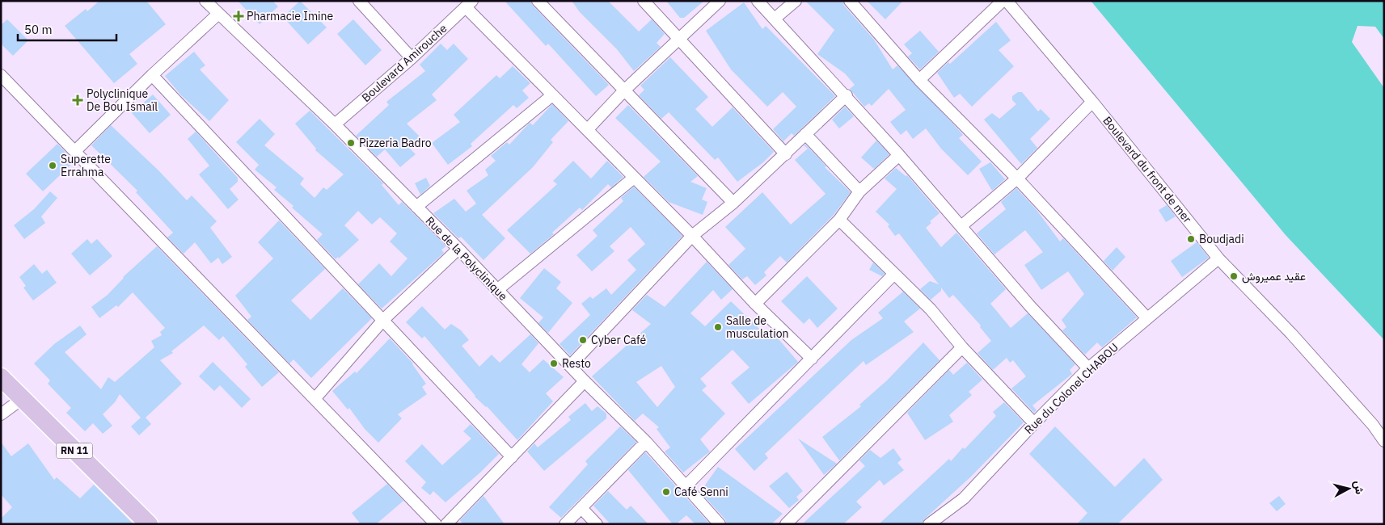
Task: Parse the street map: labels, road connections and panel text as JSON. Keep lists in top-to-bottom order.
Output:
{
  "streets": {
    "main road": ["RN 11"],
    "street": [
      "Boulevard Amirouche",
      "Boulevard du front de mer",
      "Rue de la Polyclinique",
      "Rue du Colonel CHABOU"
    ]
  },
  "crossings": [
    ["Boulevard Amirouche", "Rue de la Polyclinique"],
    ["Boulevard du front de mer", "Rue du Colonel CHABOU"]
  ],
  "places": {
    "health": ["Pharmacie Imine", "Polyclinique De Bou Ismaïl"],
    "other": [
      "Pizzeria Badro",
      "Superette Errahma",
      "Boudjadi",
      "عقيد عميروش",
      "Salle de musculation",
      "Cyber Café",
      "Resto",
      "Café Senni"
    ]
  },
  "scale_bar": "50 m",
  "north": "right"
}
